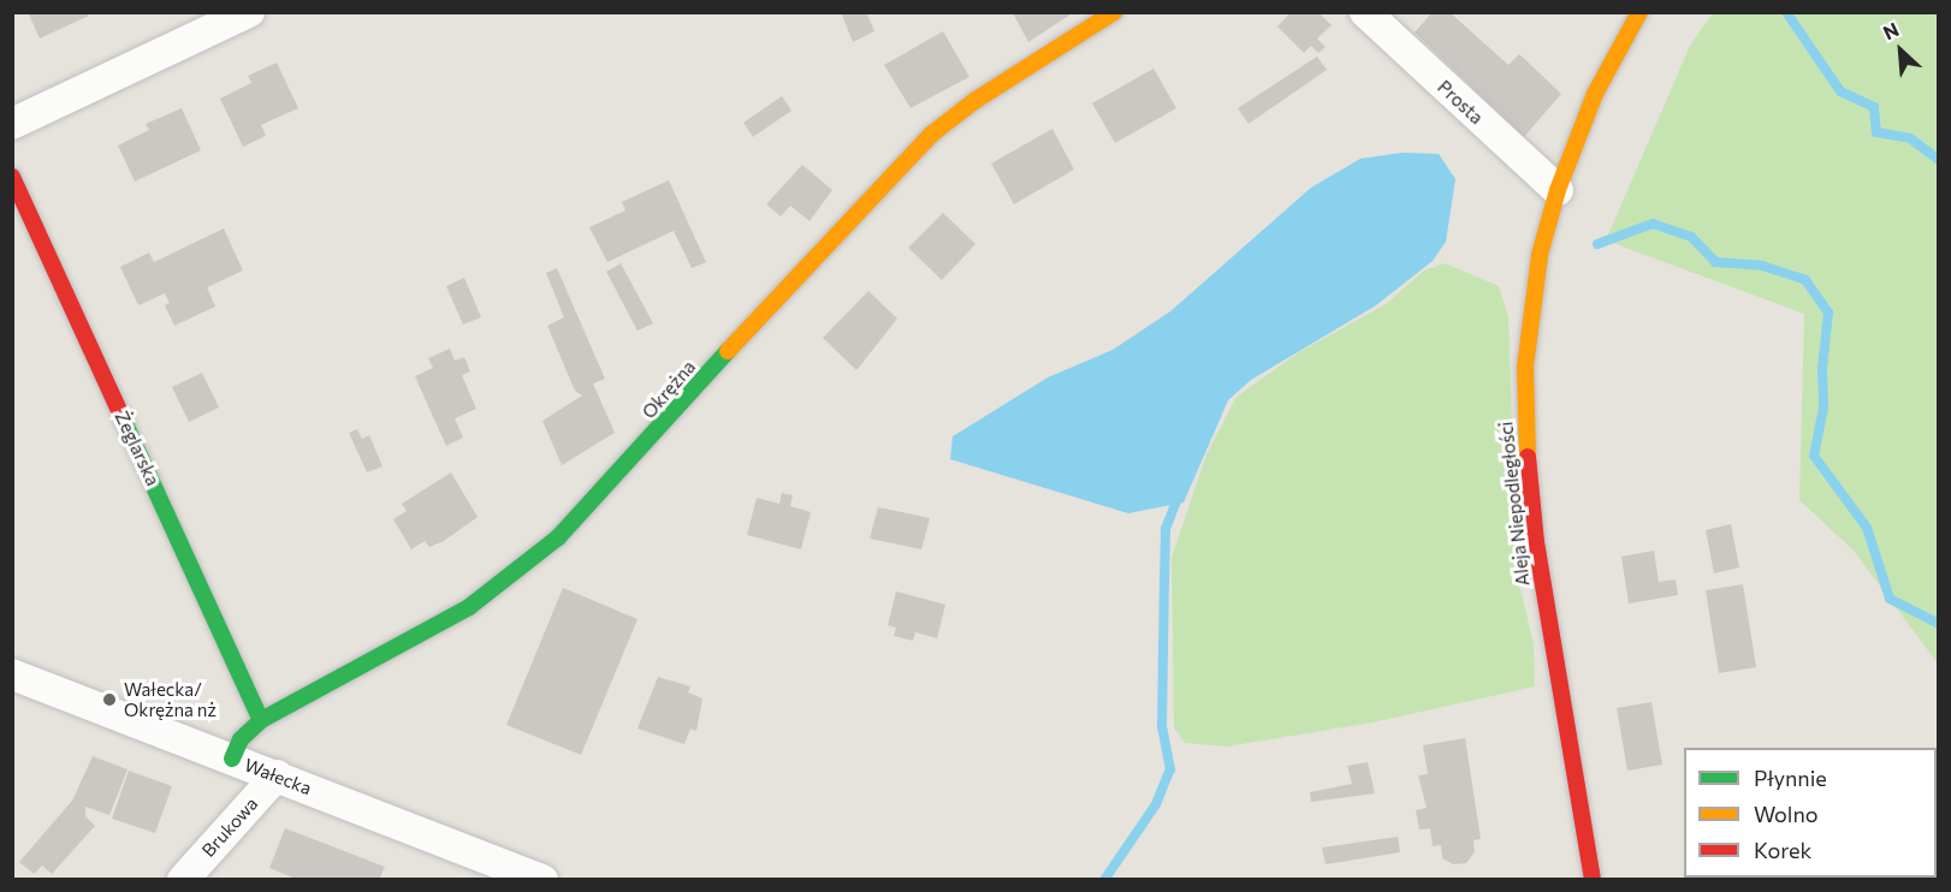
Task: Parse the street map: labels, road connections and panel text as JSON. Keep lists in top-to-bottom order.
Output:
{
  "streets": {
    "street": [
      "Prosta",
      "Okrężna",
      "Żeglarska",
      "Aleja Niepodległości",
      "Wałecka",
      "Brukowa"
    ]
  },
  "crossings": [
    ["Prosta", "Aleja Niepodległości"],
    ["Okrężna", "Żeglarska"],
    ["Okrężna", "Wałecka"],
    ["Wałecka", "Brukowa"]
  ],
  "places": ["Wałecka/ Okrężna nż"],
  "legend": ["Płynnie", "Wolno", "Korek"],
  "north": "top left"
}
